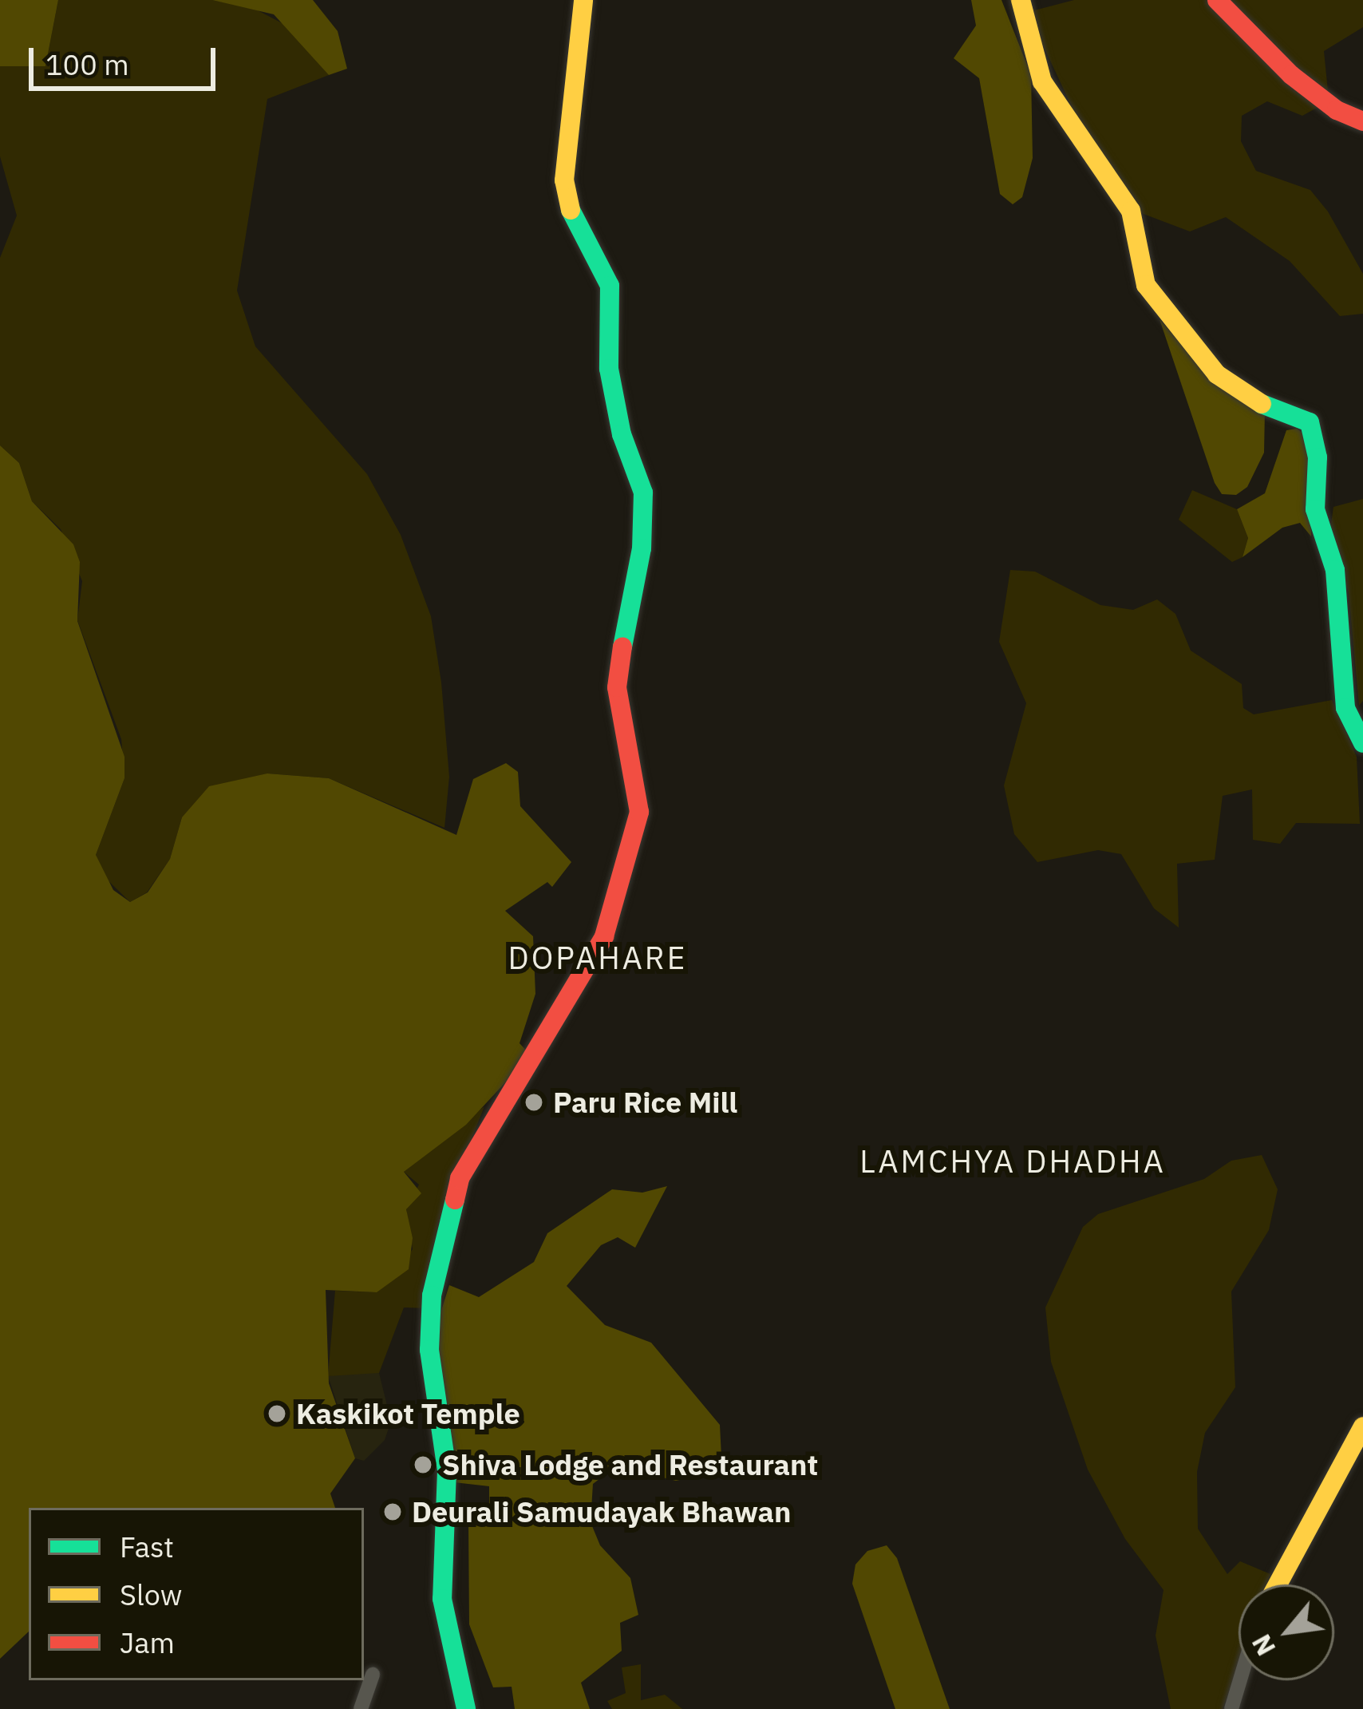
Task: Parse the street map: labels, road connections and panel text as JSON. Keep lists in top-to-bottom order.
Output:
{
  "districts": ["DOPAHARE", "LAMCHYA DHADHA"],
  "places": [
    "Paru Rice Mill",
    "Kaskikot Temple",
    "Shiva Lodge and Restaurant",
    "Deurali Samudayak Bhawan"
  ],
  "legend": ["Fast", "Slow", "Jam"],
  "scale_bar": "100 m",
  "north": "bottom left"
}
